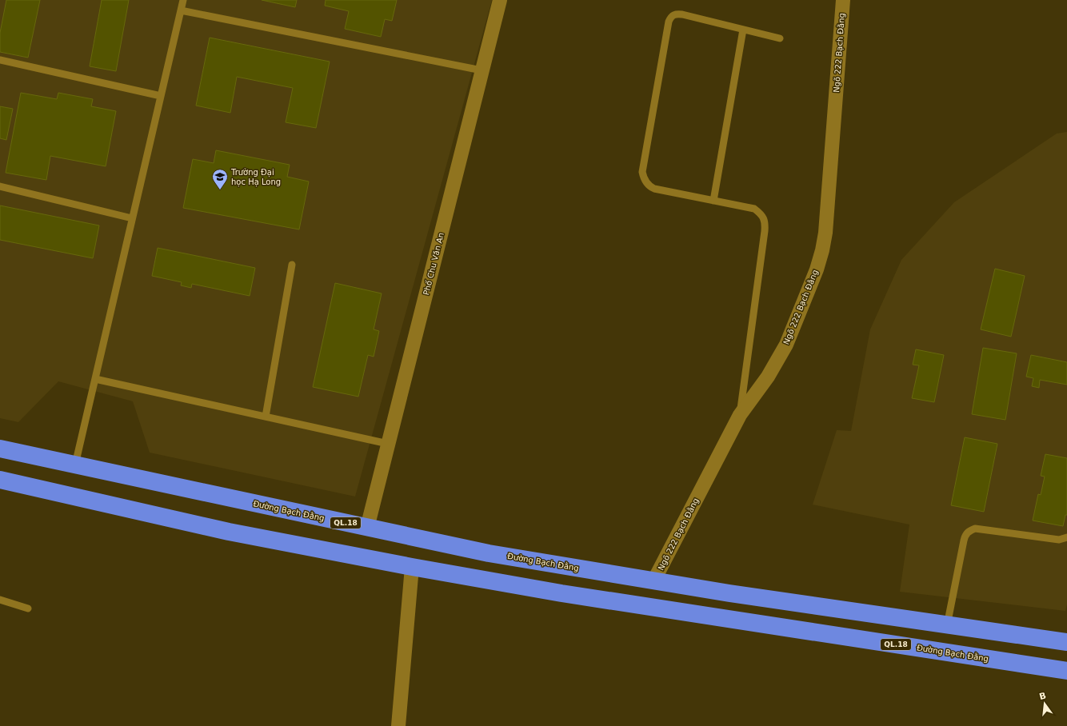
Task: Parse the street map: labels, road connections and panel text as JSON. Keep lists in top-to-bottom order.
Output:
{
  "streets": {
    "highway": ["Đường Bạch Đằng", "QL.18"],
    "street": ["Ngõ 222 Bạch Đằng", "Phố Chu Văn An"]
  },
  "crossings": [
    ["Ngõ 222 Bạch Đằng", "Đường Bạch Đằng"],
    ["Phố Chu Văn An", "Đường Bạch Đằng"],
    ["Đường Bạch Đằng", "QL.18"]
  ],
  "places": {
    "school or university": ["Trường Đại học Hạ Long"]
  },
  "north": "top"
}
